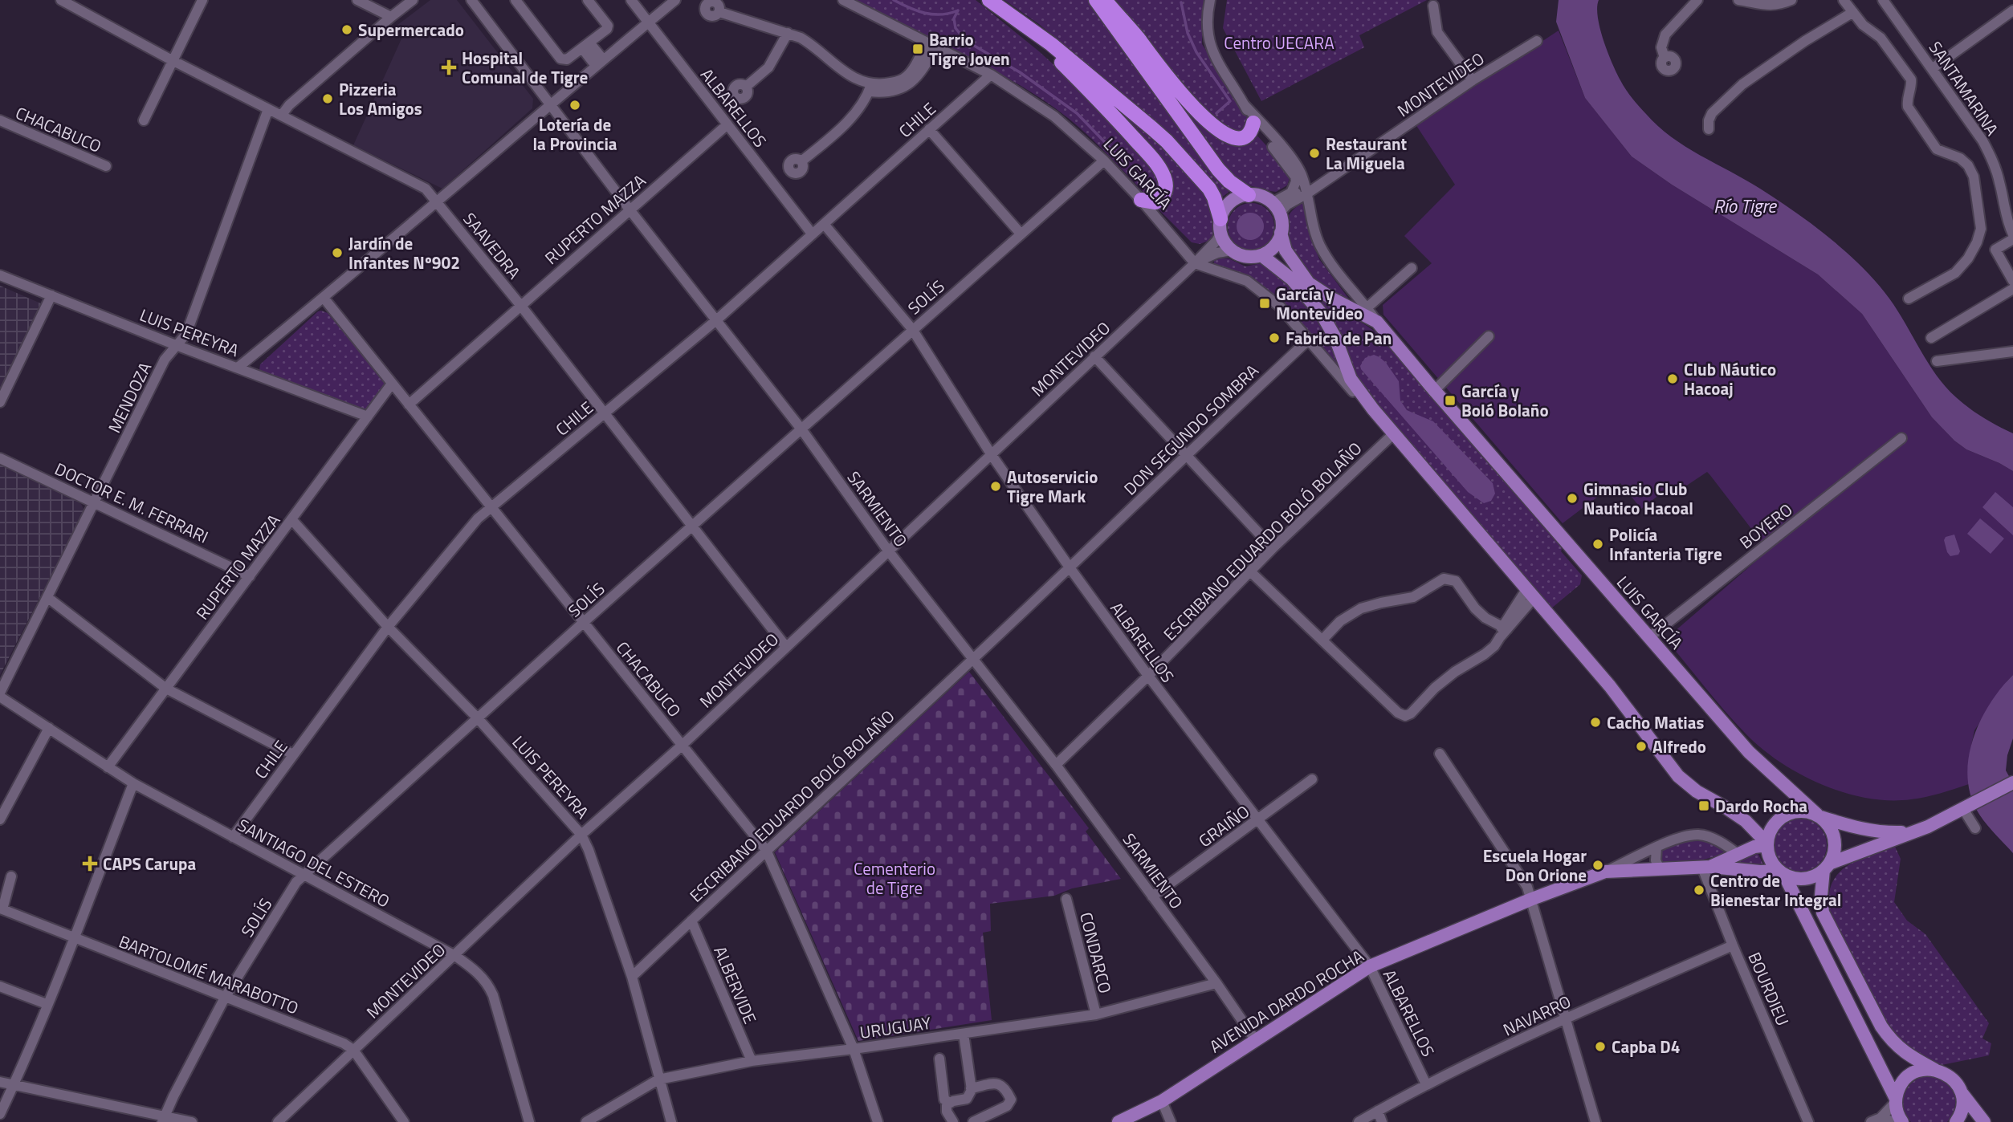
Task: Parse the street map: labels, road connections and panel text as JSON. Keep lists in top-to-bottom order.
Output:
{
  "streets": {
    "main road": ["LUIS GARCÍA", "AVENIDA DARDO ROCHA"],
    "street": [
      "MONTEVIDEO",
      "SANTAMARINA",
      "ALBARELLOS",
      "CHILE",
      "CHACABUCO",
      "RUPERTO MAZZA",
      "SAAVEDRA",
      "SOLÍS",
      "LUIS PEREYRA",
      "MENDOZA",
      "DON SEGUNDO SOMBRA",
      "DOCTOR E. M. FERRARI",
      "SARMIENTO",
      "BOYERO",
      "ESCRIBANO EDUARDO BOLÓ BOLAÑO",
      "GRAIÑO",
      "SANTIAGO DEL ESTERO",
      "CONDARCO",
      "BARTOLOMÉ MARABOTTO",
      "ALBERVIDE",
      "BOURDIEU",
      "NAVARRO",
      "URUGUAY"
    ]
  },
  "crossings": [
    ["MONTEVIDEO", "ALBARELLOS"],
    ["MONTEVIDEO", "CHACABUCO"],
    ["MONTEVIDEO", "LUIS GARCÍA"],
    ["MONTEVIDEO", "SAAVEDRA"],
    ["MONTEVIDEO", "LUIS PEREYRA"],
    ["MONTEVIDEO", "SARMIENTO"],
    ["MONTEVIDEO", "SANTIAGO DEL ESTERO"],
    ["MONTEVIDEO", "BARTOLOMÉ MARABOTTO"],
    ["ALBARELLOS", "CHILE"],
    ["ALBARELLOS", "RUPERTO MAZZA"],
    ["ALBARELLOS", "SOLÍS"],
    ["ALBARELLOS", "DON SEGUNDO SOMBRA"],
    ["ALBARELLOS", "ESCRIBANO EDUARDO BOLÓ BOLAÑO"],
    ["ALBARELLOS", "GRAIÑO"],
    ["ALBARELLOS", "AVENIDA DARDO ROCHA"],
    ["ALBARELLOS", "NAVARRO"],
    ["CHILE", "CHACABUCO"],
    ["CHILE", "LUIS GARCÍA"],
    ["CHILE", "SAAVEDRA"],
    ["CHILE", "LUIS PEREYRA"],
    ["CHILE", "SARMIENTO"],
    ["CHILE", "SANTIAGO DEL ESTERO"],
    ["CHACABUCO", "RUPERTO MAZZA"],
    ["CHACABUCO", "SOLÍS"],
    ["CHACABUCO", "ESCRIBANO EDUARDO BOLÓ BOLAÑO"],
    ["CHACABUCO", "URUGUAY"],
    ["LUIS GARCÍA", "SOLÍS"],
    ["LUIS GARCÍA", "BOYERO"],
    ["LUIS GARCÍA", "AVENIDA DARDO ROCHA"],
    ["RUPERTO MAZZA", "SAAVEDRA"],
    ["RUPERTO MAZZA", "LUIS PEREYRA"],
    ["RUPERTO MAZZA", "DOCTOR E. M. FERRARI"],
    ["RUPERTO MAZZA", "SARMIENTO"],
    ["RUPERTO MAZZA", "SANTIAGO DEL ESTERO"],
    ["SAAVEDRA", "SOLÍS"],
    ["SAAVEDRA", "MENDOZA"],
    ["SOLÍS", "LUIS PEREYRA"],
    ["SOLÍS", "SARMIENTO"],
    ["SOLÍS", "SANTIAGO DEL ESTERO"],
    ["SOLÍS", "BARTOLOMÉ MARABOTTO"],
    ["LUIS PEREYRA", "MENDOZA"],
    ["LUIS PEREYRA", "ESCRIBANO EDUARDO BOLÓ BOLAÑO"],
    ["LUIS PEREYRA", "URUGUAY"],
    ["MENDOZA", "DOCTOR E. M. FERRARI"],
    ["MENDOZA", "SANTIAGO DEL ESTERO"],
    ["DON SEGUNDO SOMBRA", "SARMIENTO"],
    ["DON SEGUNDO SOMBRA", "ESCRIBANO EDUARDO BOLÓ BOLAÑO"],
    ["SARMIENTO", "ESCRIBANO EDUARDO BOLÓ BOLAÑO"],
    ["SARMIENTO", "GRAIÑO"],
    ["SARMIENTO", "AVENIDA DARDO ROCHA"],
    ["SARMIENTO", "URUGUAY"],
    ["ESCRIBANO EDUARDO BOLÓ BOLAÑO", "ALBERVIDE"],
    ["CONDARCO", "URUGUAY"],
    ["ALBERVIDE", "URUGUAY"],
    ["BOURDIEU", "AVENIDA DARDO ROCHA"],
    ["BOURDIEU", "NAVARRO"]
  ],
  "water": ["Río Tigre"],
  "parks": ["Centro UECARA", "Cementerio de Tigre"],
  "places": {
    "other": [
      "Supermercado",
      "Pizzeria Los Amigos",
      "Lotería de la Provincia",
      "Restaurant La Miguela",
      "Jardín de Infantes Nº902",
      "Fabrica de Pan",
      "Club Náutico Hacoaj",
      "Autoservicio Tigre Mark",
      "Gimnasio Club Nautico Hacoal",
      "Policía Infanteria Tigre",
      "Cacho Matias",
      "Alfredo",
      "Escuela Hogar Don Orione",
      "Centro de Bienestar Integral",
      "Capba D4"
    ],
    "transit": [
      "Barrio Tigre Joven",
      "García y Montevideo",
      "García y Boló Bolaño",
      "Dardo Rocha"
    ],
    "health": ["Hospital Comunal de Tigre", "CAPS Carupa"]
  }
}
